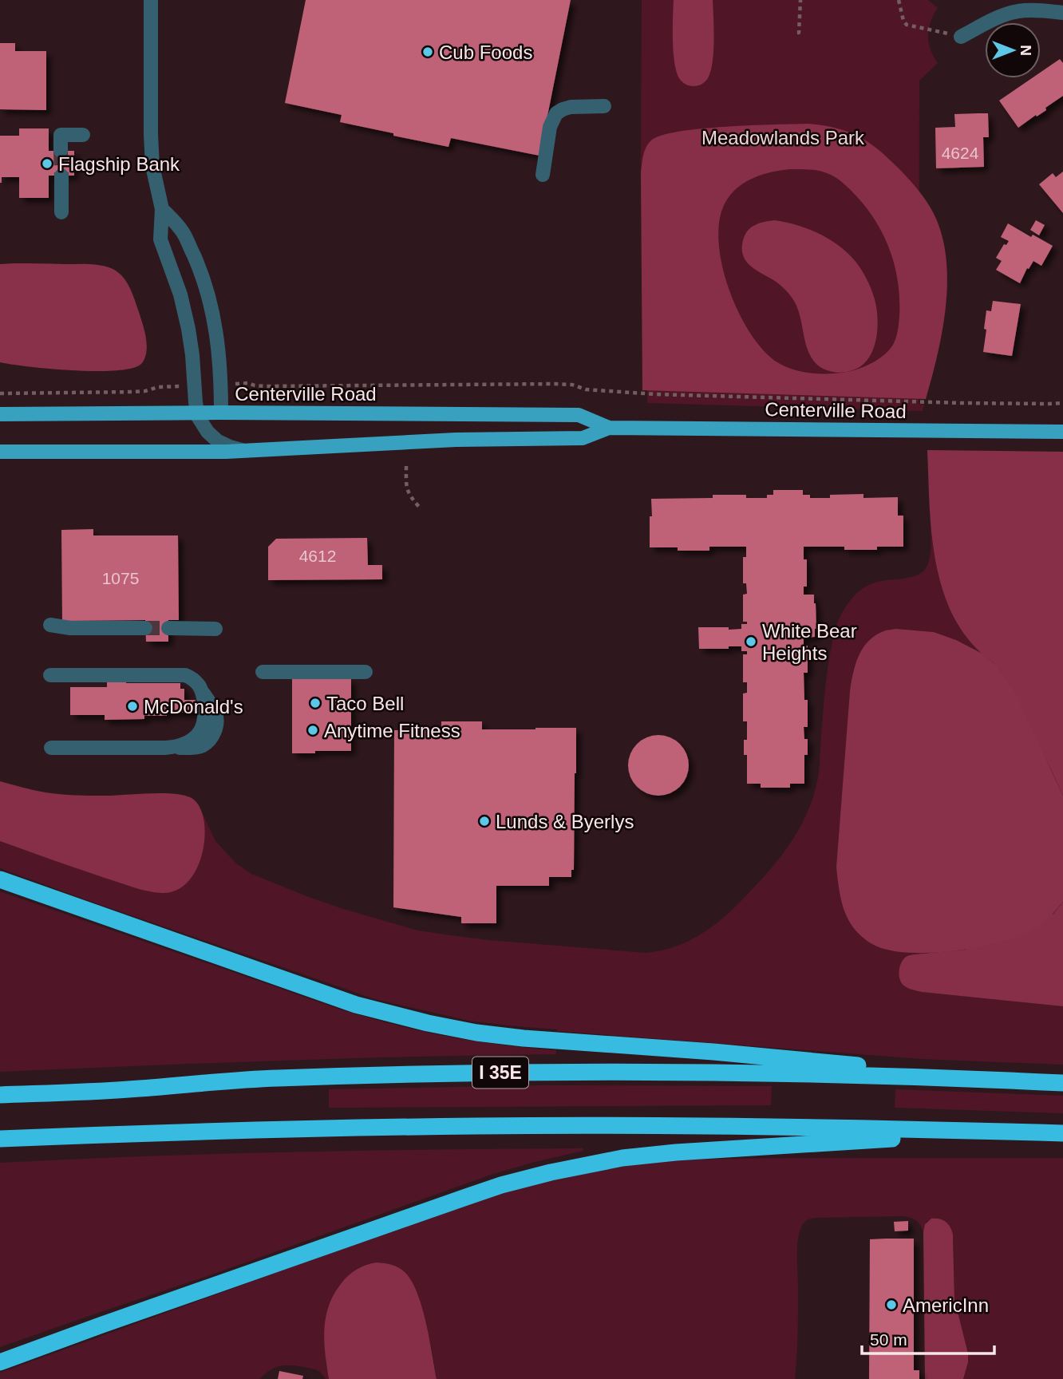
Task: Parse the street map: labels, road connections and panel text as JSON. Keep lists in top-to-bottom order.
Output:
{
  "streets": {
    "highway": ["I 35E"],
    "main road": ["Centerville Road"]
  },
  "parks": ["Meadowlands Park"],
  "places": [
    "Cub Foods",
    "Flagship Bank",
    "White Bear Heights",
    "Taco Bell",
    "McDonald's",
    "Anytime Fitness",
    "Lunds & Byerlys",
    "AmericInn"
  ],
  "house_numbers": ["4624", "4612", "1075"],
  "scale_bar": "50 m",
  "north": "right"
}
